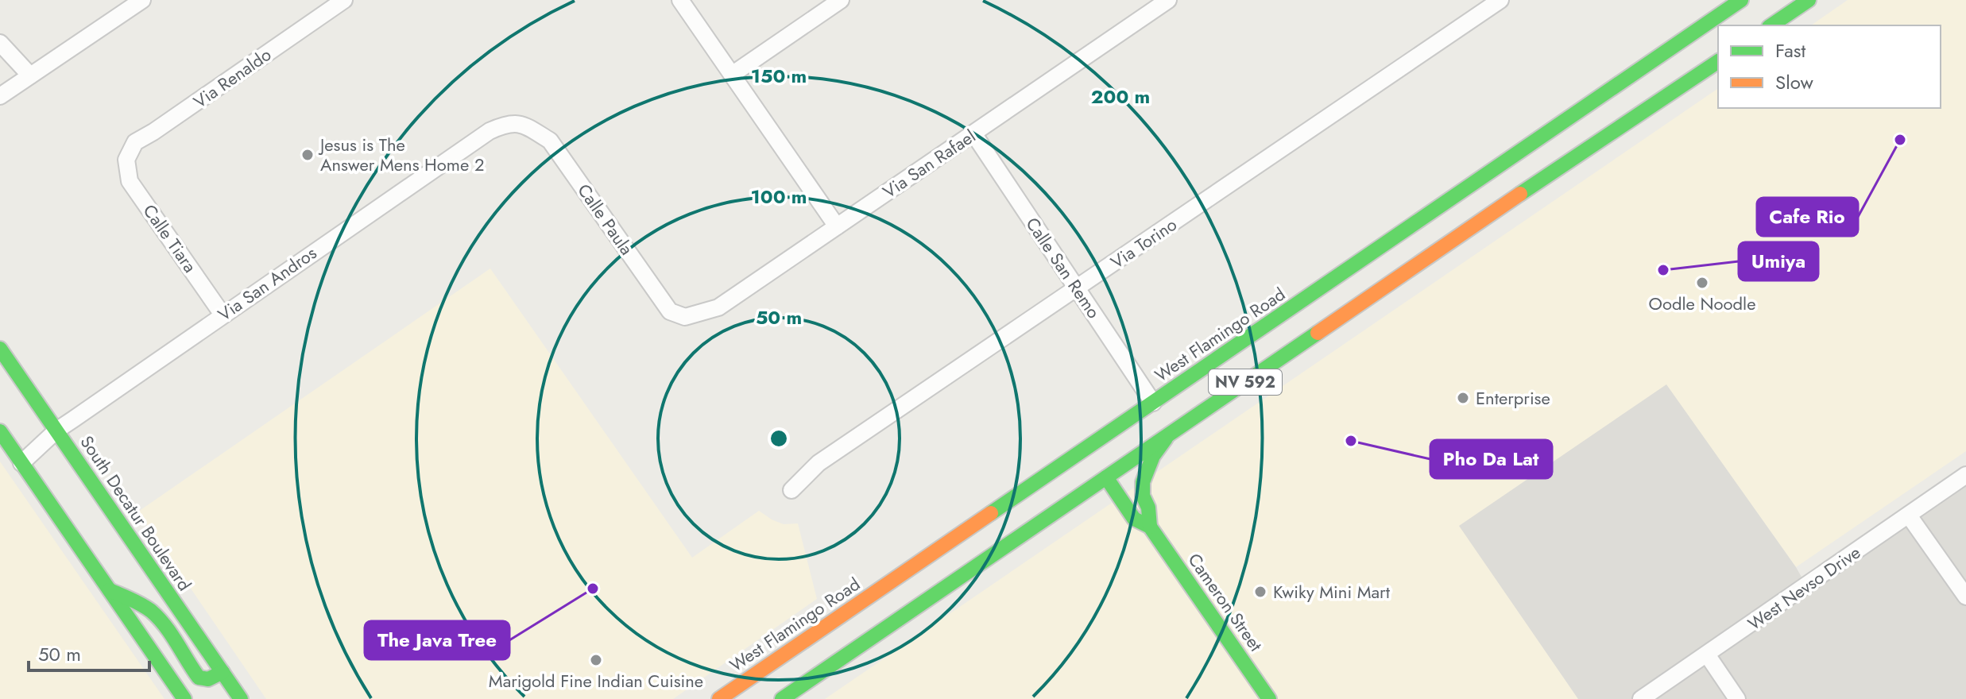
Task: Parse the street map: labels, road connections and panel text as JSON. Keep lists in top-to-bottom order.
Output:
{
  "streets": {
    "main road": [
      "West Flamingo Road",
      "NV 592",
      "South Decatur Boulevard",
      "Cameron Street"
    ],
    "street": [
      "Via Renaldo",
      "Via San Rafael",
      "Calle Paula",
      "Calle Tiara",
      "Via Torino",
      "Calle San Remo",
      "Via San Andros",
      "West Nevso Drive"
    ]
  },
  "crossings": [
    ["Via Renaldo", "Calle Tiara"],
    ["Via San Rafael", "Calle Paula"],
    ["Via San Rafael", "Calle San Remo"],
    ["Calle Paula", "Via San Andros"],
    ["Calle Tiara", "Via San Andros"],
    ["Via Torino", "Calle San Remo"],
    ["Calle San Remo", "West Flamingo Road"],
    ["Via San Andros", "South Decatur Boulevard"],
    ["NV 592", "Cameron Street"]
  ],
  "places": [
    "Cafe Rio",
    "Jesus is The Answer Mens Home 2",
    "Umiya",
    "Oodle Noodle",
    "Enterprise",
    "Pho Da Lat",
    "The Java Tree",
    "Kwiky Mini Mart",
    "Marigold Fine Indian Cuisine"
  ],
  "legend": ["Fast", "Slow"],
  "scale_bar": "50 m",
  "rings": [
    "150 m",
    "200 m",
    "100 m",
    "50 m"
  ]
}
